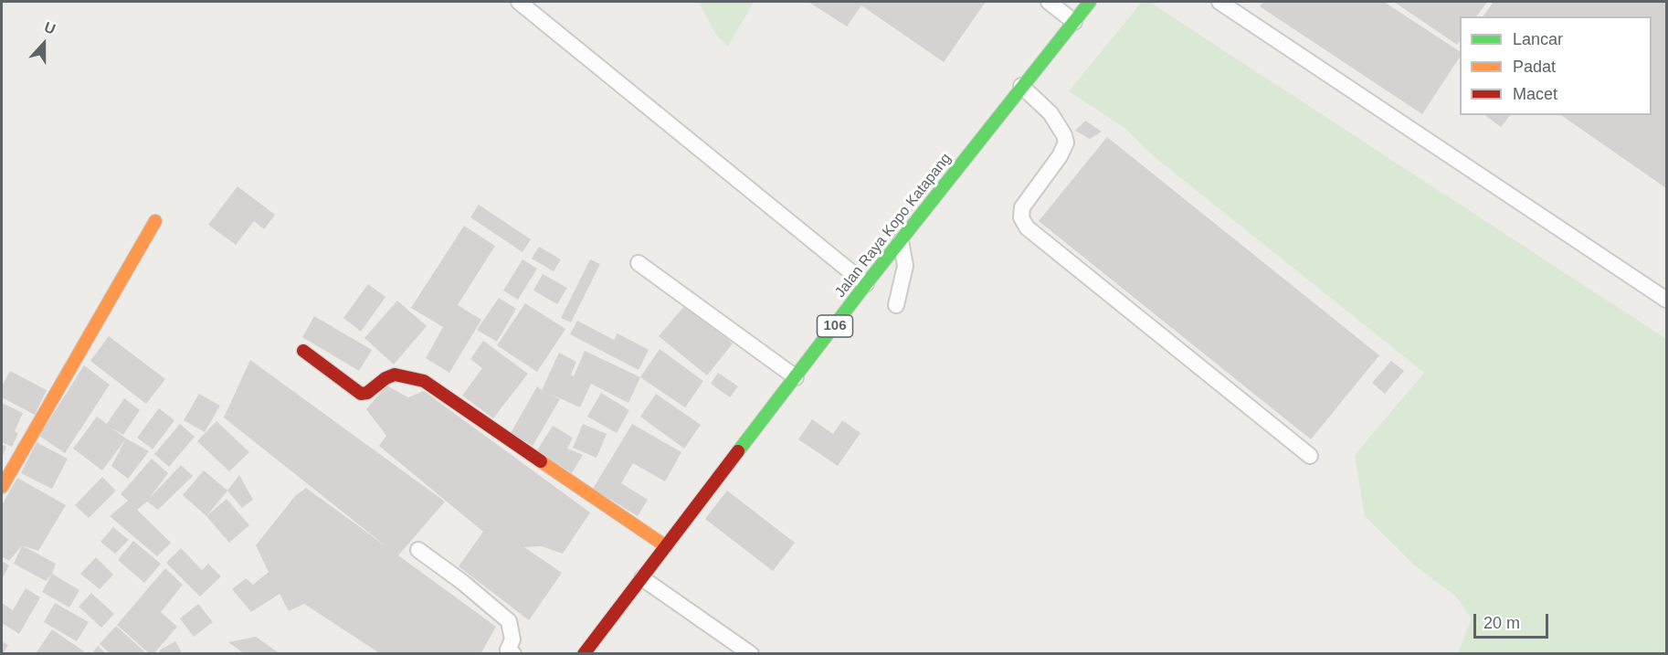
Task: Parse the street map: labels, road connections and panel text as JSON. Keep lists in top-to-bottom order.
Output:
{
  "streets": {
    "main road": ["Jalan Raya Kopo Katapang", "106"]
  },
  "legend": ["Lancar", "Padat", "Macet"],
  "scale_bar": "20 m",
  "north": "top"
}
